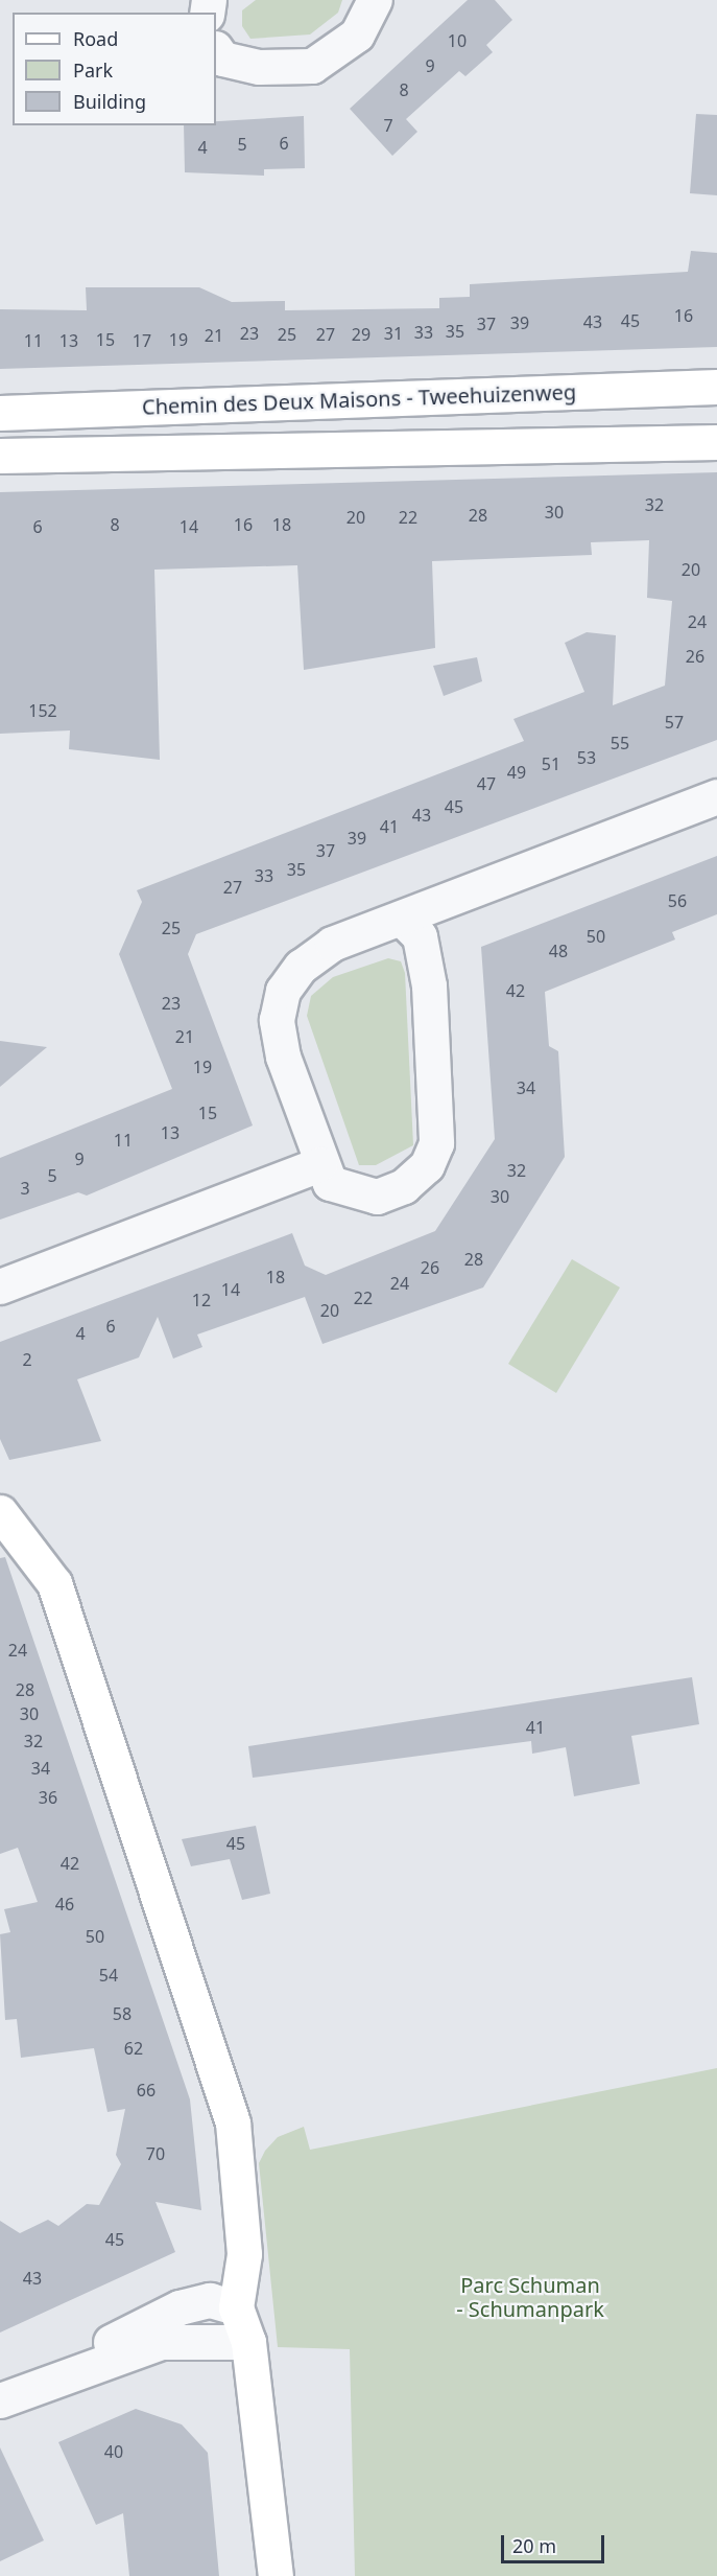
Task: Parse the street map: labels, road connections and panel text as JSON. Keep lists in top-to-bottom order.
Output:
{
  "streets": {
    "street": ["Chemin des Deux Maisons - Tweehuizenweg"]
  },
  "parks": ["Parc Schuman - Schumanpark"],
  "house_numbers": [
    "10",
    "9",
    "8",
    "7",
    "6",
    "5",
    "4",
    "16",
    "45",
    "43",
    "39",
    "37",
    "35",
    "33",
    "23",
    "31",
    "25",
    "27",
    "29",
    "21",
    "15",
    "19",
    "11",
    "13",
    "17",
    "32",
    "30",
    "28",
    "20",
    "22",
    "8",
    "16",
    "18",
    "6",
    "14",
    "20",
    "24",
    "26",
    "152",
    "57",
    "55",
    "53",
    "51",
    "49",
    "47",
    "45",
    "43",
    "41",
    "39",
    "37",
    "35",
    "33",
    "27",
    "56",
    "25",
    "50",
    "48",
    "42",
    "23",
    "21",
    "19",
    "34",
    "15",
    "13",
    "11",
    "9",
    "32",
    "5",
    "3",
    "30",
    "28",
    "26",
    "18",
    "24",
    "14",
    "22",
    "12",
    "20",
    "6",
    "4",
    "2",
    "24",
    "28",
    "30",
    "41",
    "32",
    "34",
    "36",
    "45",
    "42",
    "46",
    "50",
    "54",
    "58",
    "62",
    "66",
    "70",
    "45",
    "43",
    "40"
  ],
  "legend": ["Road", "Park", "Building"],
  "scale_bar": "20 m"
}
